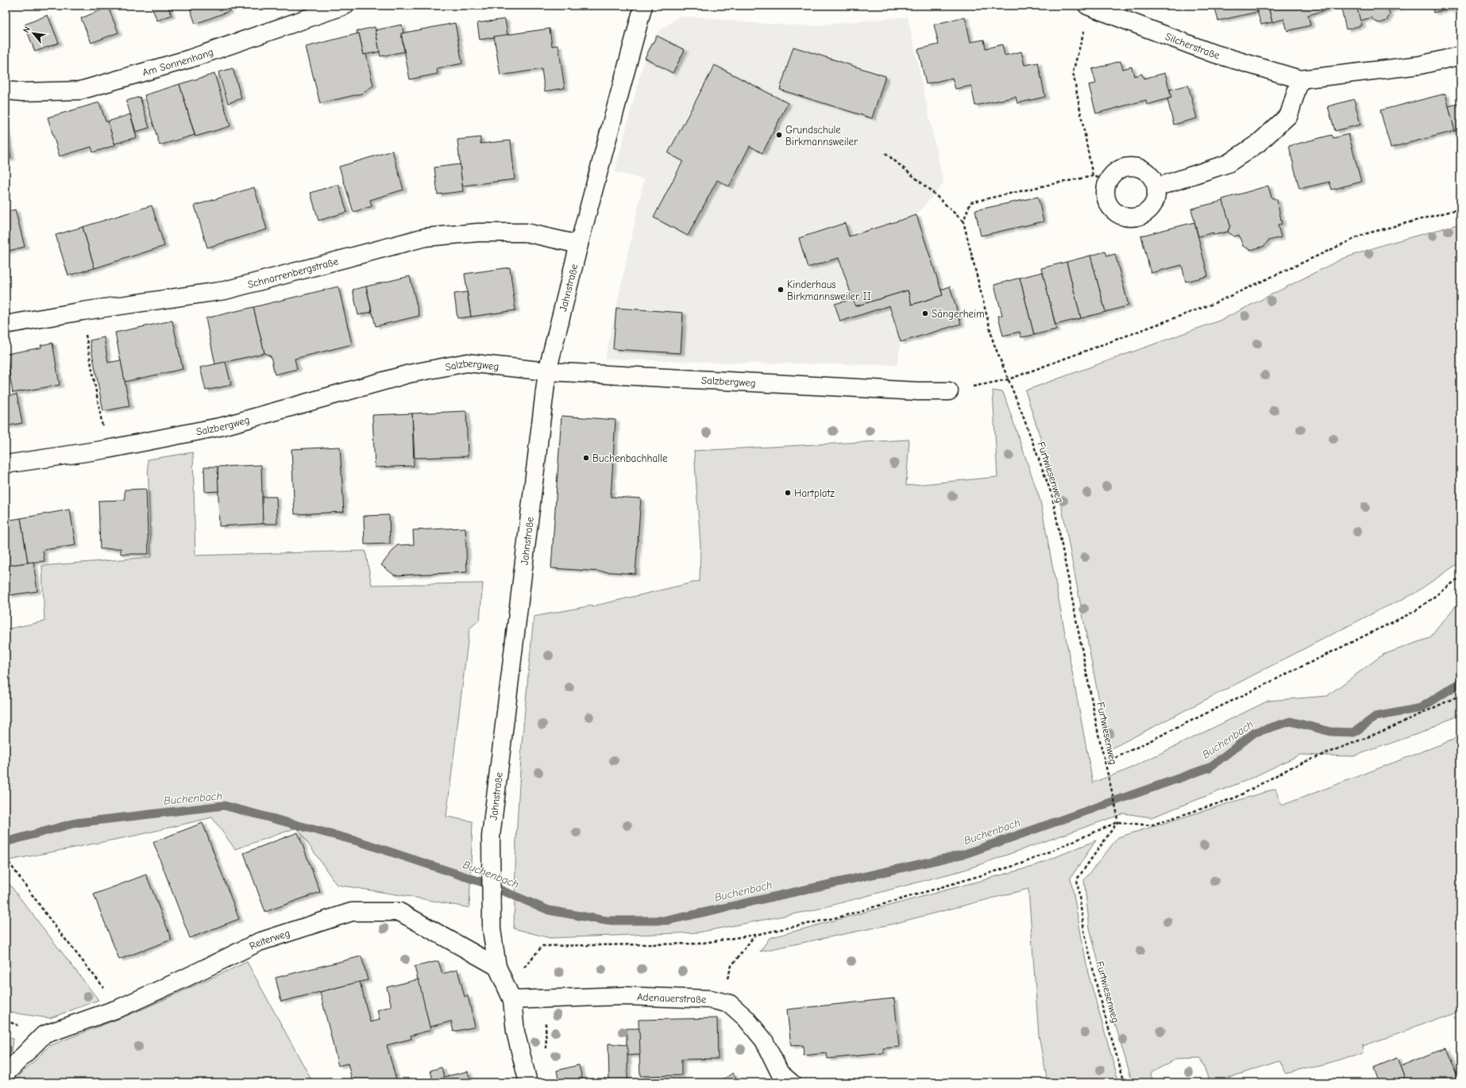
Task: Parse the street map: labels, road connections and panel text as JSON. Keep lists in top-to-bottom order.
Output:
{
  "streets": {
    "street": [
      "Silcherstraße",
      "Am Sonnenhang",
      "Schnarrenbergstraße",
      "Jahnstraße",
      "Salzbergweg",
      "Reiterweg",
      "Adenauerstraße"
    ],
    "path": ["Furtwiesenweg"]
  },
  "crossings": [
    ["Schnarrenbergstraße", "Jahnstraße"],
    ["Jahnstraße", "Salzbergweg"],
    ["Jahnstraße", "Reiterweg"],
    ["Jahnstraße", "Adenauerstraße"]
  ],
  "water": ["Buchenbach"],
  "places": [
    "Grundschule Birkmannsweiler",
    "Kinderhaus Birkmannsweiler II",
    "Sängerheim",
    "Buchenbachhalle",
    "Hartplatz"
  ],
  "north": "top left"
}
